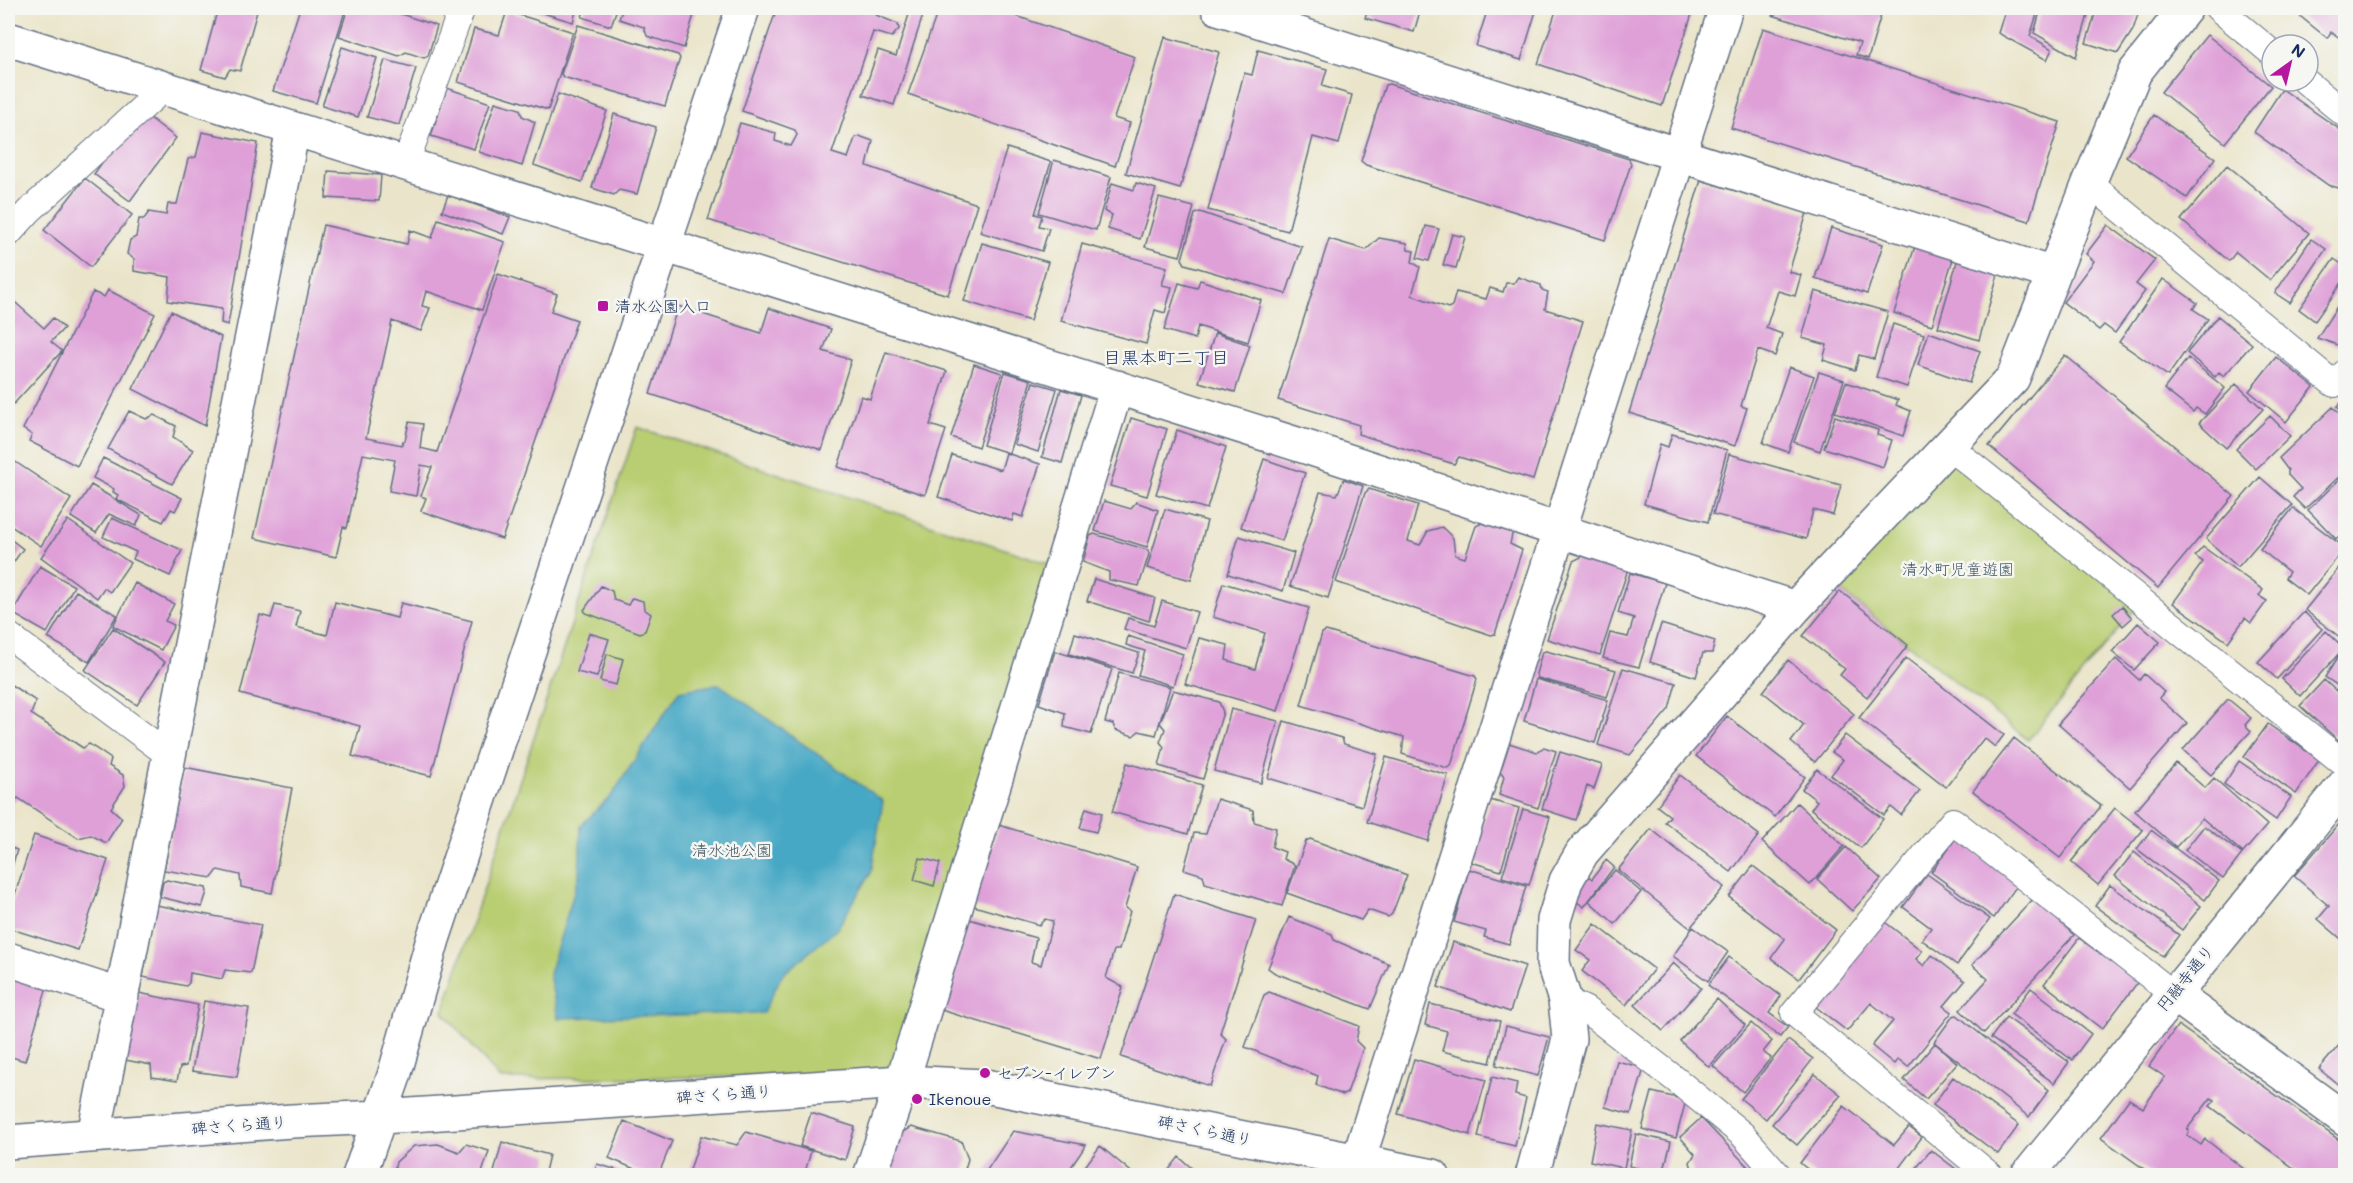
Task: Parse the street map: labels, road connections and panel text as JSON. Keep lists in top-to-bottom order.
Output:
{
  "streets": {
    "street": ["円融寺通り", "碑さくら通り"]
  },
  "districts": ["目黒本町二丁目"],
  "parks": ["清水町児童遊園", "清水池公園"],
  "places": {
    "transit": ["清水公園入口"],
    "other": ["セブン-イレブン", "Ikenoue"]
  },
  "north": "top right"
}
